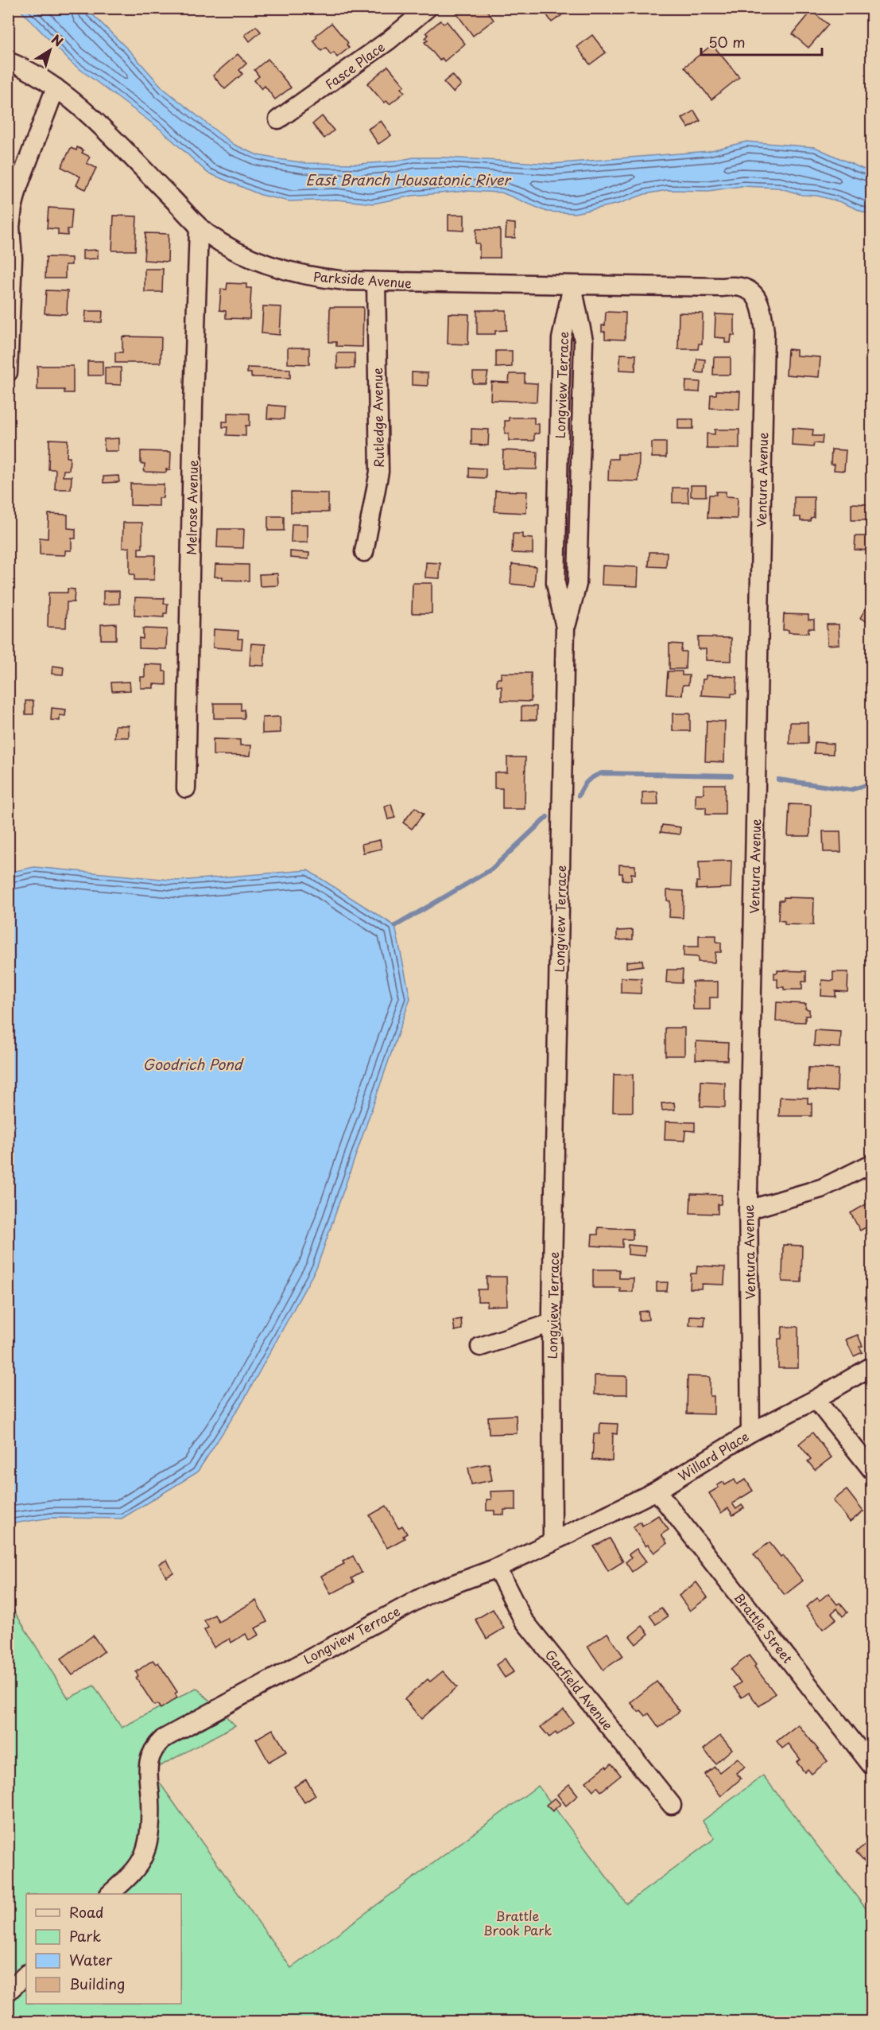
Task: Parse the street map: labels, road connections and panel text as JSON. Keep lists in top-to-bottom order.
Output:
{
  "streets": {
    "street": [
      "Fasce Place",
      "Parkside Avenue",
      "Longview Terrace",
      "Rutledge Avenue",
      "Ventura Avenue",
      "Melrose Avenue",
      "Willard Place",
      "Brattle Street",
      "Garfield Avenue"
    ]
  },
  "crossings": [
    ["Parkside Avenue", "Longview Terrace"],
    ["Parkside Avenue", "Rutledge Avenue"],
    ["Parkside Avenue", "Ventura Avenue"],
    ["Parkside Avenue", "Melrose Avenue"],
    ["Longview Terrace", "Willard Place"],
    ["Longview Terrace", "Garfield Avenue"],
    ["Ventura Avenue", "Willard Place"],
    ["Willard Place", "Brattle Street"]
  ],
  "water": ["East Branch Housatonic River", "Goodrich Pond"],
  "parks": ["Brattle Brook Park"],
  "legend": [
    "Road",
    "Park",
    "Water",
    "Building"
  ],
  "scale_bar": "50 m",
  "north": "top right"
}
